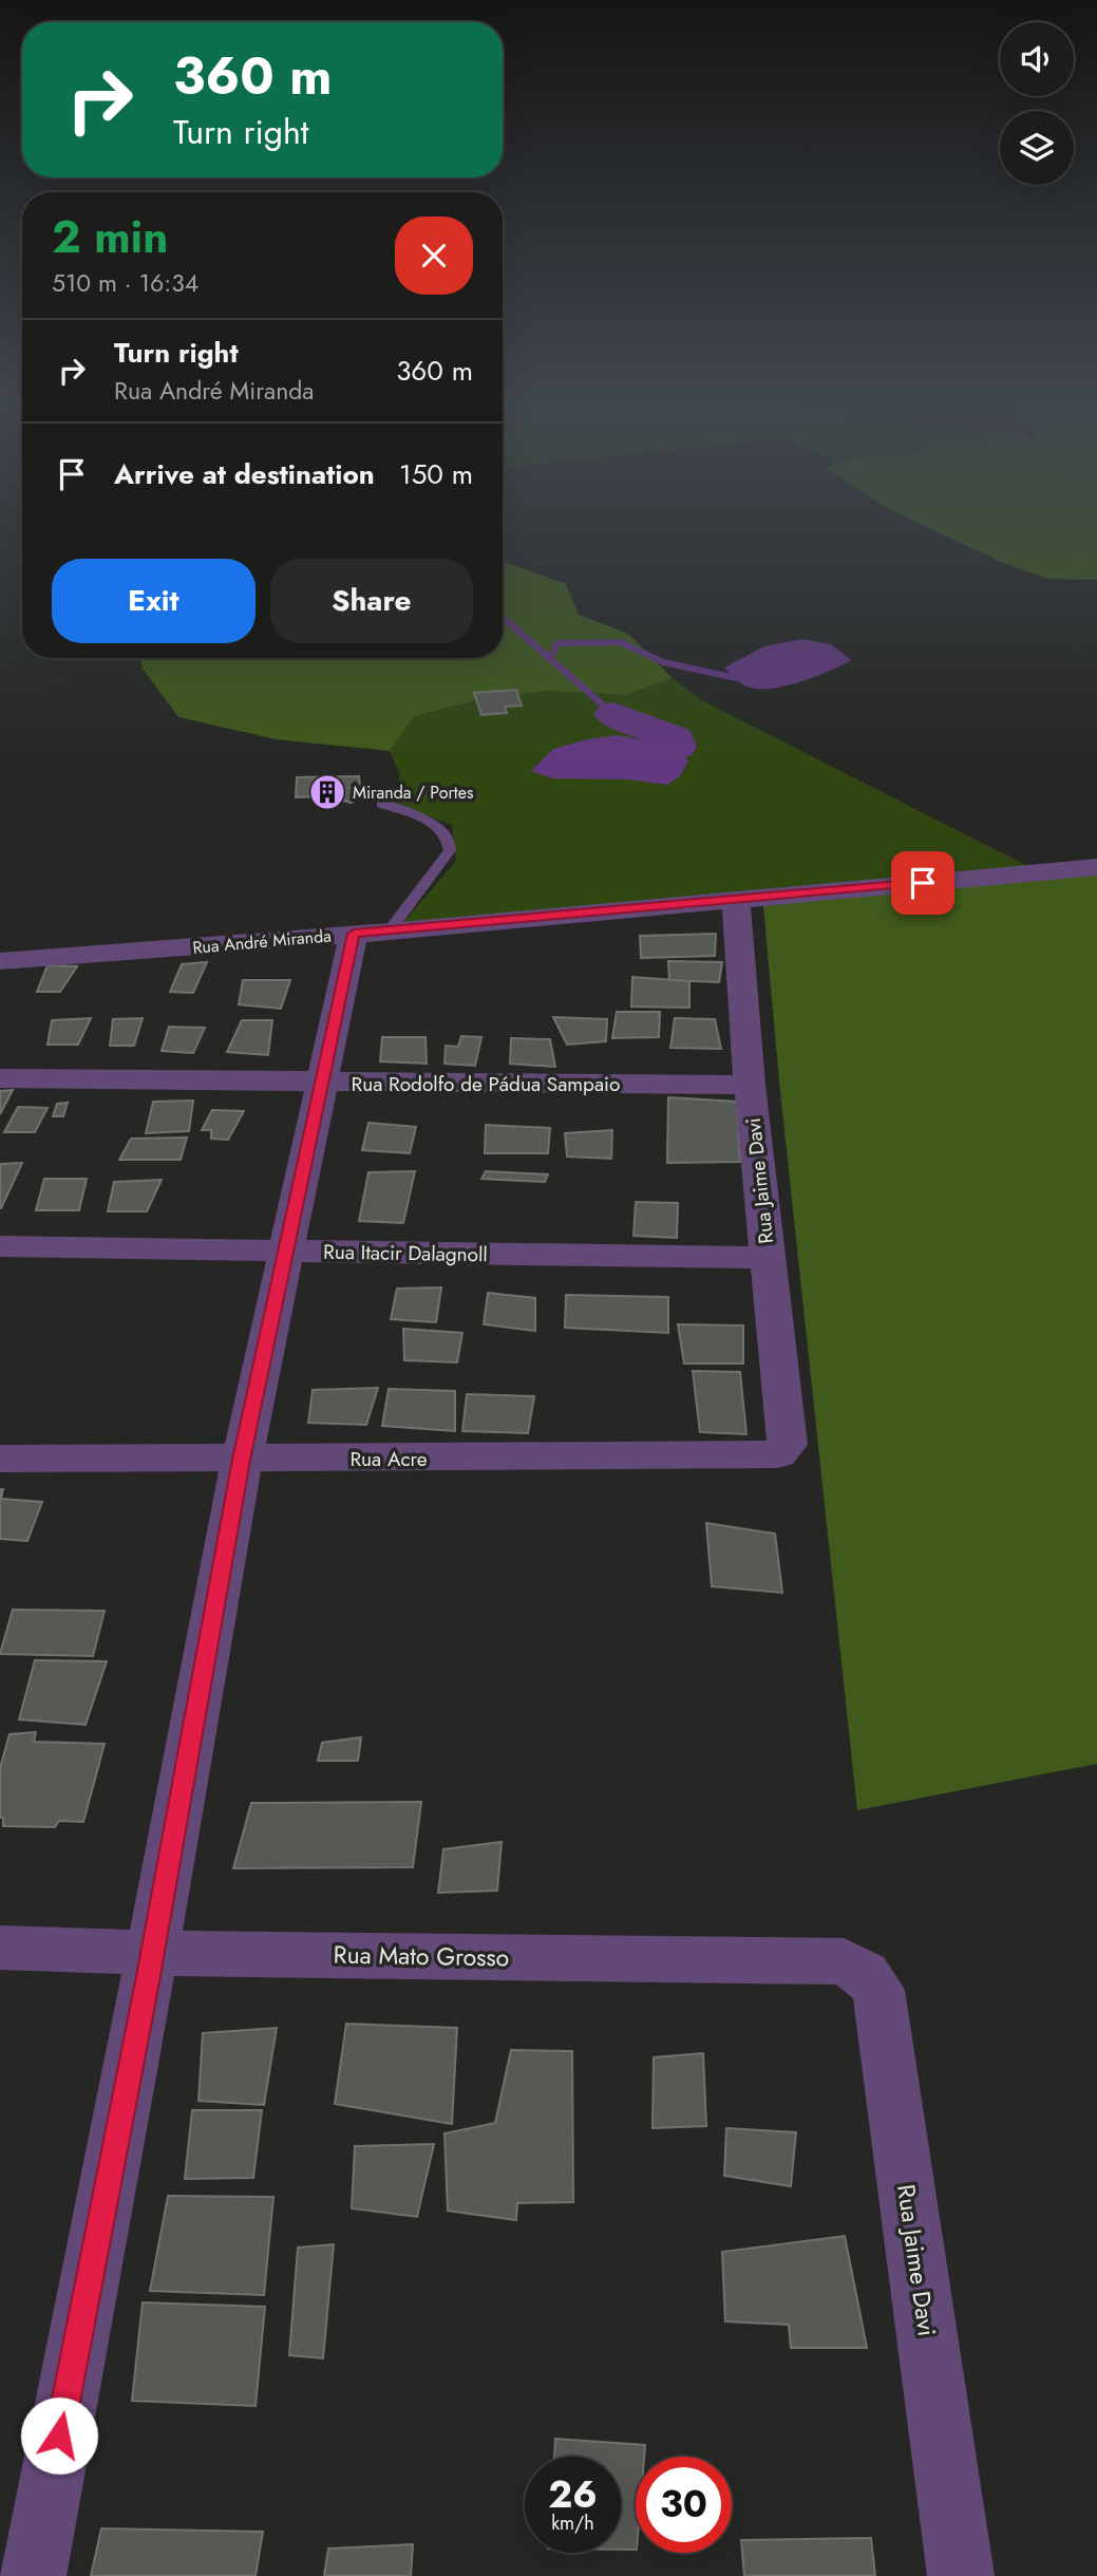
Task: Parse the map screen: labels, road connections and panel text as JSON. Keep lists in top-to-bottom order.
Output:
{
  "streets": {
    "street": [
      "Rua André Miranda",
      "Rua Rodolfo de Pádua Sampaio",
      "Rua Jaime Davi",
      "Rua Itacir Dalagnoll",
      "Rua Acre",
      "Rua Mato Grosso"
    ]
  },
  "crossings": [
    ["Rua André Miranda", "Rua Jaime Davi"],
    ["Rua Rodolfo de Pádua Sampaio", "Rua Jaime Davi"],
    ["Rua Jaime Davi", "Rua Itacir Dalagnoll"],
    ["Rua Jaime Davi", "Rua Acre"],
    ["Rua Jaime Davi", "Rua Mato Grosso"]
  ],
  "places": {
    "building": ["Miranda / Portes"]
  },
  "page": {
    "turn": ["360 m", "Turn right"],
    "heading": ["2 min", "510 m · 16:34"],
    "list": [
      {
        "name": "Turn right",
        "note": "Rua André Miranda",
        "value": "360 m"
      },
      {
        "name": "Arrive at destination",
        "value": "150 m"
      }
    ],
    "buttons": ["Exit", "Share"],
    "speed": "26 km/h",
    "limit": "30"
  }
}
